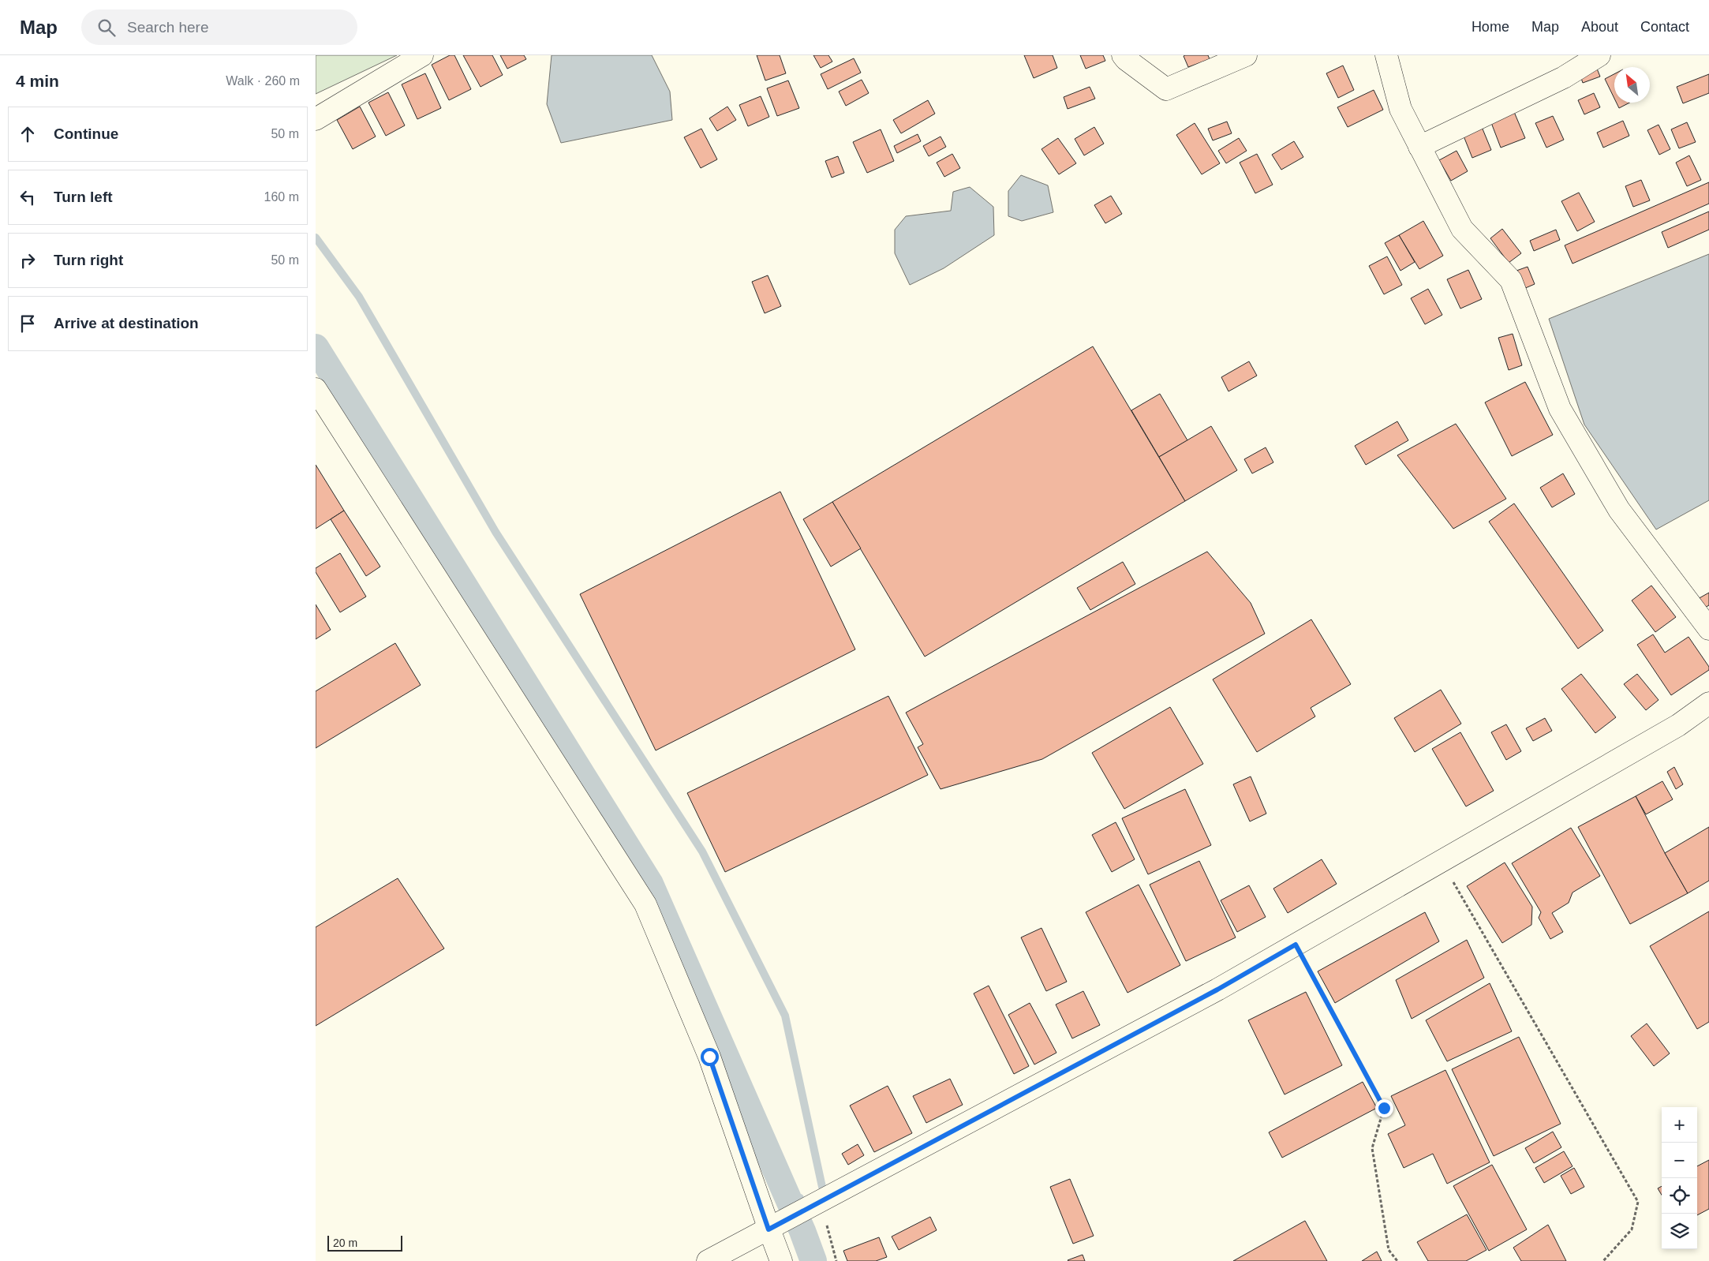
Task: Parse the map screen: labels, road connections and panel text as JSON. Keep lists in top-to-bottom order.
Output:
{
  "scale_bar": "20 m",
  "north": "top left",
  "page": {
    "header": "Map",
    "search": "Search here",
    "nav": [
      "Home",
      "Map",
      "About",
      "Contact"
    ],
    "heading": ["4 min", "Walk · 260 m"],
    "list": [
      ["Continue", "50 m"],
      ["Turn left", "160 m"],
      ["Turn right", "50 m"],
      "Arrive at destination"
    ],
    "map_buttons": ["+", "−"],
    "scale": "20 m"
  }
}
